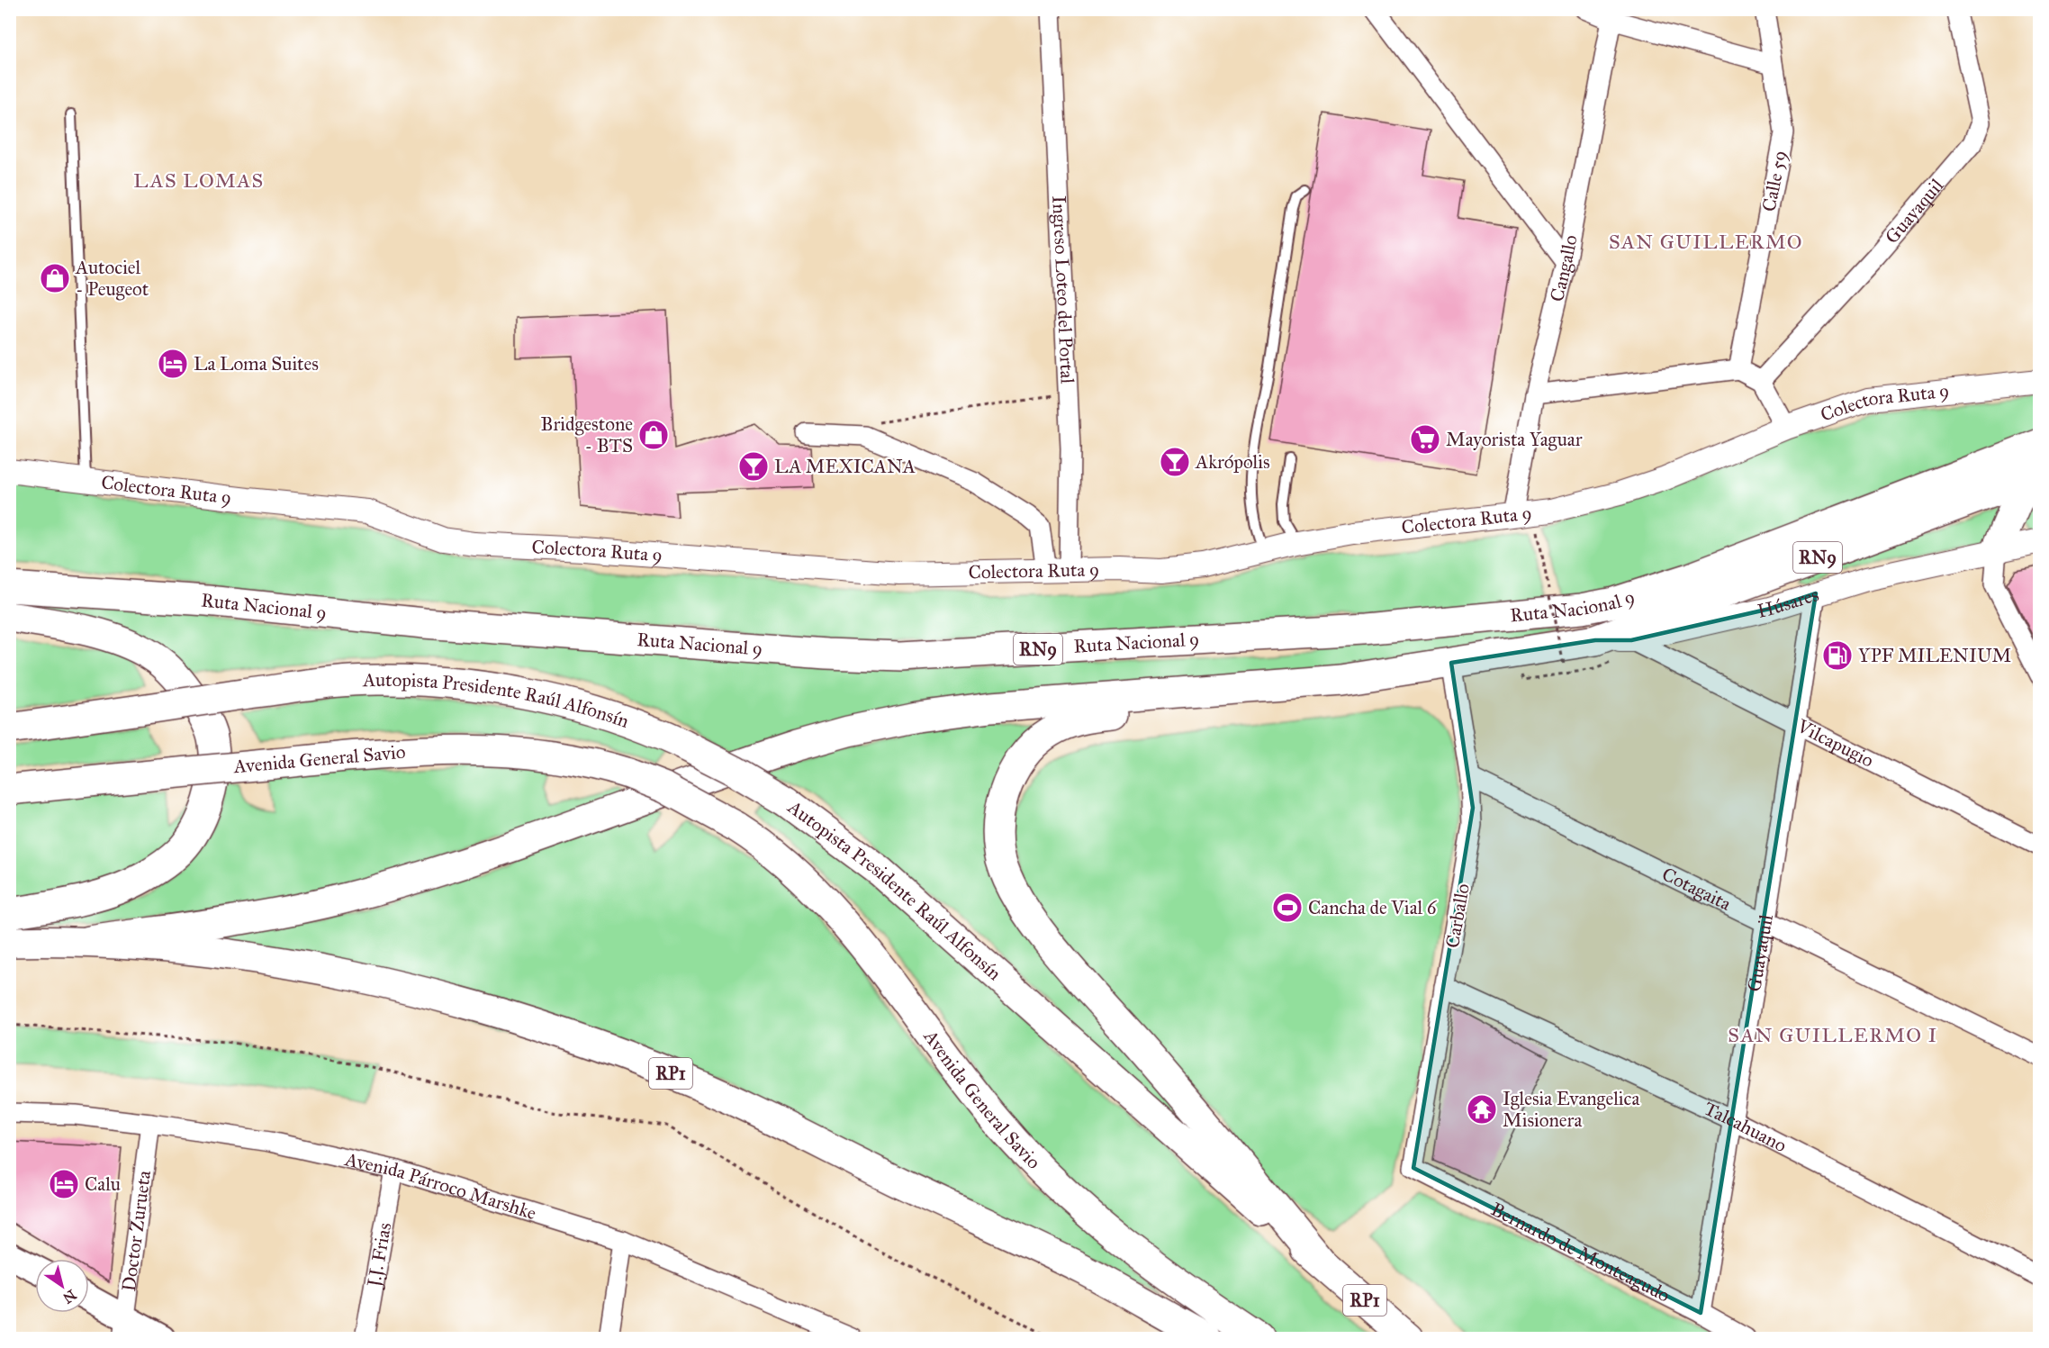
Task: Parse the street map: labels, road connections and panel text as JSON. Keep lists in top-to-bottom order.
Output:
{
  "streets": {
    "highway": [
      "RN9",
      "Ruta Nacional 9",
      "Autopista Presidente Raúl Alfonsín",
      "Avenida General Savio",
      "RP1"
    ],
    "street": [
      "Calle 59",
      "Guayaquil",
      "Cangallo",
      "Ingreso Loteo del Portal",
      "Colectora Ruta 9",
      "Húsares",
      "Vilcapugio",
      "Cotagaita",
      "Carballo",
      "Talcahuano",
      "Avenida Párroco Marshke",
      "Doctor Zurueta",
      "Bernardo de Monteagudo",
      "J.J. Frias"
    ]
  },
  "crossings": [
    ["Guayaquil", "Húsares"],
    ["Guayaquil", "Vilcapugio"],
    ["Guayaquil", "Cotagaita"],
    ["Guayaquil", "Talcahuano"],
    ["Guayaquil", "Bernardo de Monteagudo"],
    ["Cangallo", "Colectora Ruta 9"],
    ["Ingreso Loteo del Portal", "Colectora Ruta 9"],
    ["RN9", "Ruta Nacional 9"],
    ["RN9", "RP1"],
    ["Húsares", "Ruta Nacional 9"],
    ["Húsares", "Vilcapugio"],
    ["Ruta Nacional 9", "Carballo"],
    ["Ruta Nacional 9", "RP1"],
    ["Autopista Presidente Raúl Alfonsín", "RP1"],
    ["Cotagaita", "Carballo"],
    ["Carballo", "Talcahuano"],
    ["Carballo", "Bernardo de Monteagudo"],
    ["Avenida Párroco Marshke", "Doctor Zurueta"],
    ["Avenida Párroco Marshke", "J.J. Frias"]
  ],
  "districts": ["LAS LOMAS", "SAN GUILLERMO", "SAN GUILLERMO I"],
  "places": {
    "shop": ["Autociel - Peugeot", "Bridgestone - BTS"],
    "hotel": ["La Loma Suites", "Calu"],
    "supermarket": ["Mayorista Yaguar"],
    "bar": ["Akrópolis", "LA MEXICANA"],
    "fuel station": ["YPF MILENIUM"],
    "sports": ["Cancha de Vial 6"],
    "temple": ["Iglesia Evangelica Misionera"]
  },
  "north": "bottom right"
}
